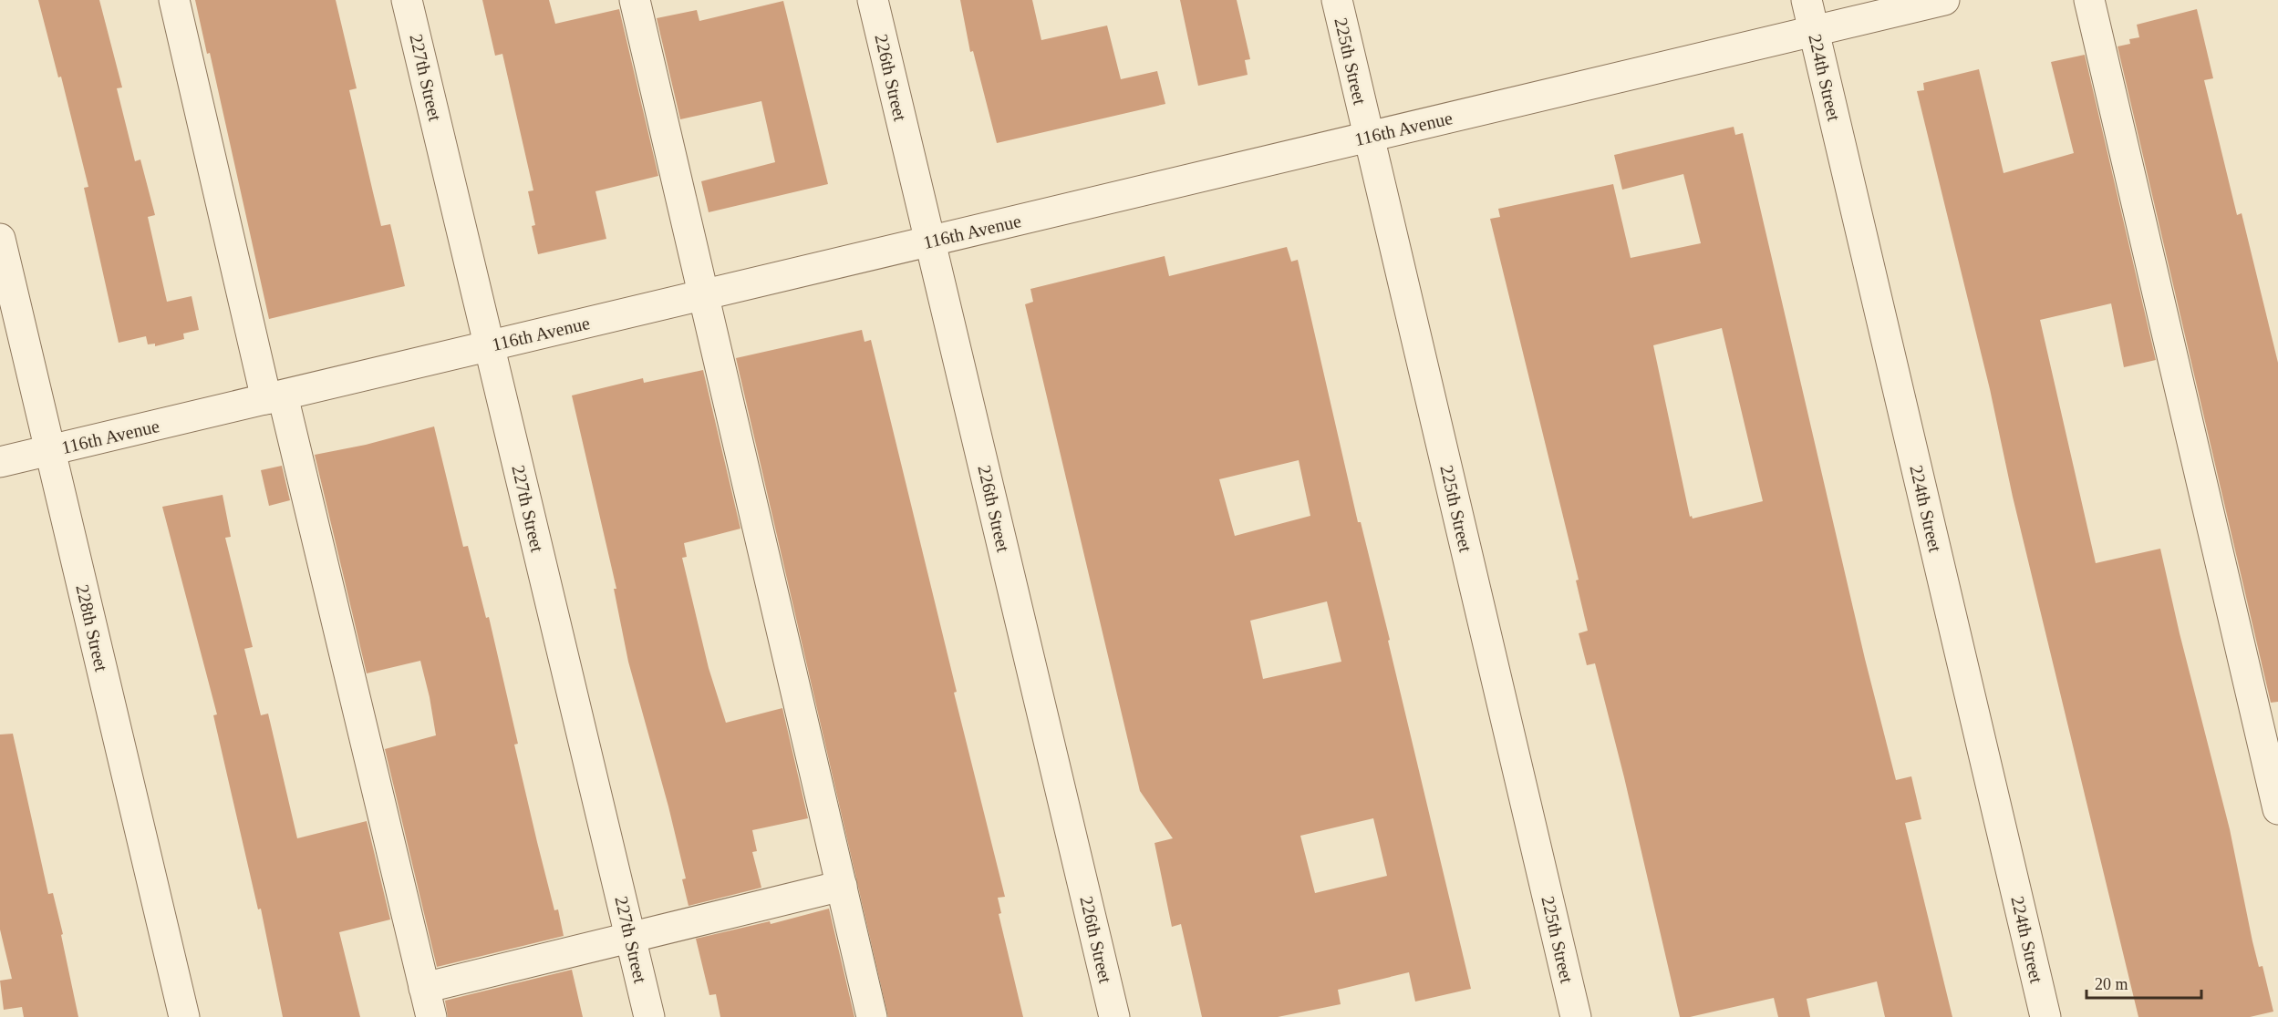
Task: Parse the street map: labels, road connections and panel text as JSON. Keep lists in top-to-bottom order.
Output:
{
  "streets": {
    "street": [
      "225th Street",
      "227th Street",
      "226th Street",
      "224th Street",
      "116th Avenue",
      "228th Street"
    ]
  },
  "crossings": [
    ["225th Street", "116th Avenue"],
    ["227th Street", "116th Avenue"],
    ["226th Street", "116th Avenue"],
    ["224th Street", "116th Avenue"],
    ["116th Avenue", "228th Street"]
  ],
  "scale_bar": "20 m"
}
